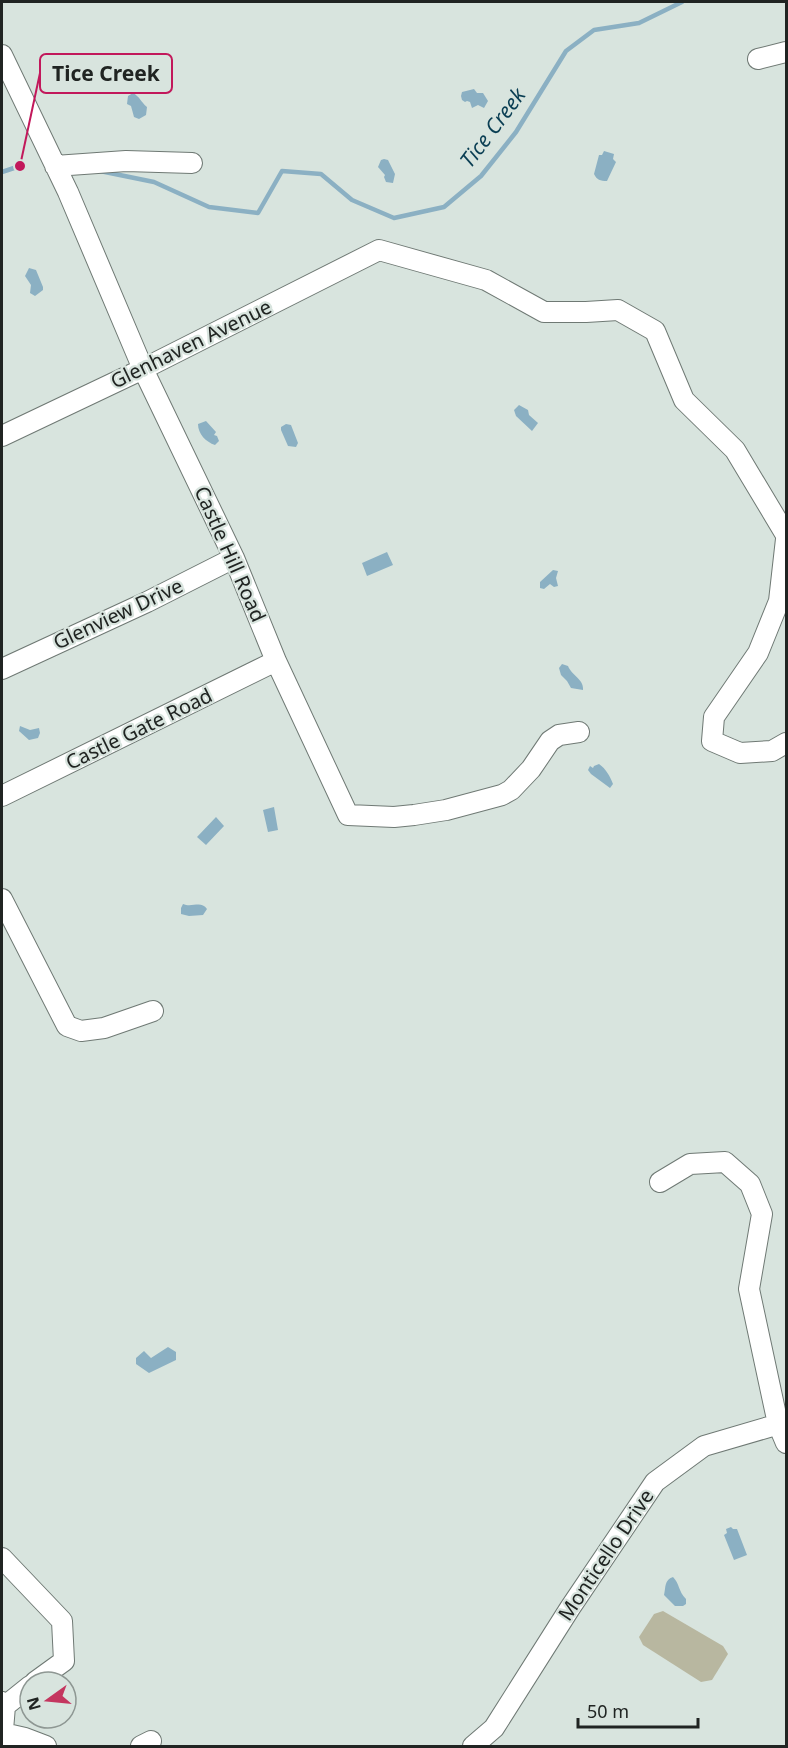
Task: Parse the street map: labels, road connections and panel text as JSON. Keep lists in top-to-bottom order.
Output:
{
  "streets": {
    "street": [
      "Glenhaven Avenue",
      "Castle Hill Road",
      "Glenview Drive",
      "Castle Gate Road",
      "Monticello Drive"
    ]
  },
  "crossings": [
    ["Glenhaven Avenue", "Castle Hill Road"],
    ["Castle Hill Road", "Glenview Drive"],
    ["Castle Hill Road", "Castle Gate Road"]
  ],
  "water": ["Tice Creek"],
  "places": ["Tice Creek"],
  "scale_bar": "50 m",
  "north": "left"
}
